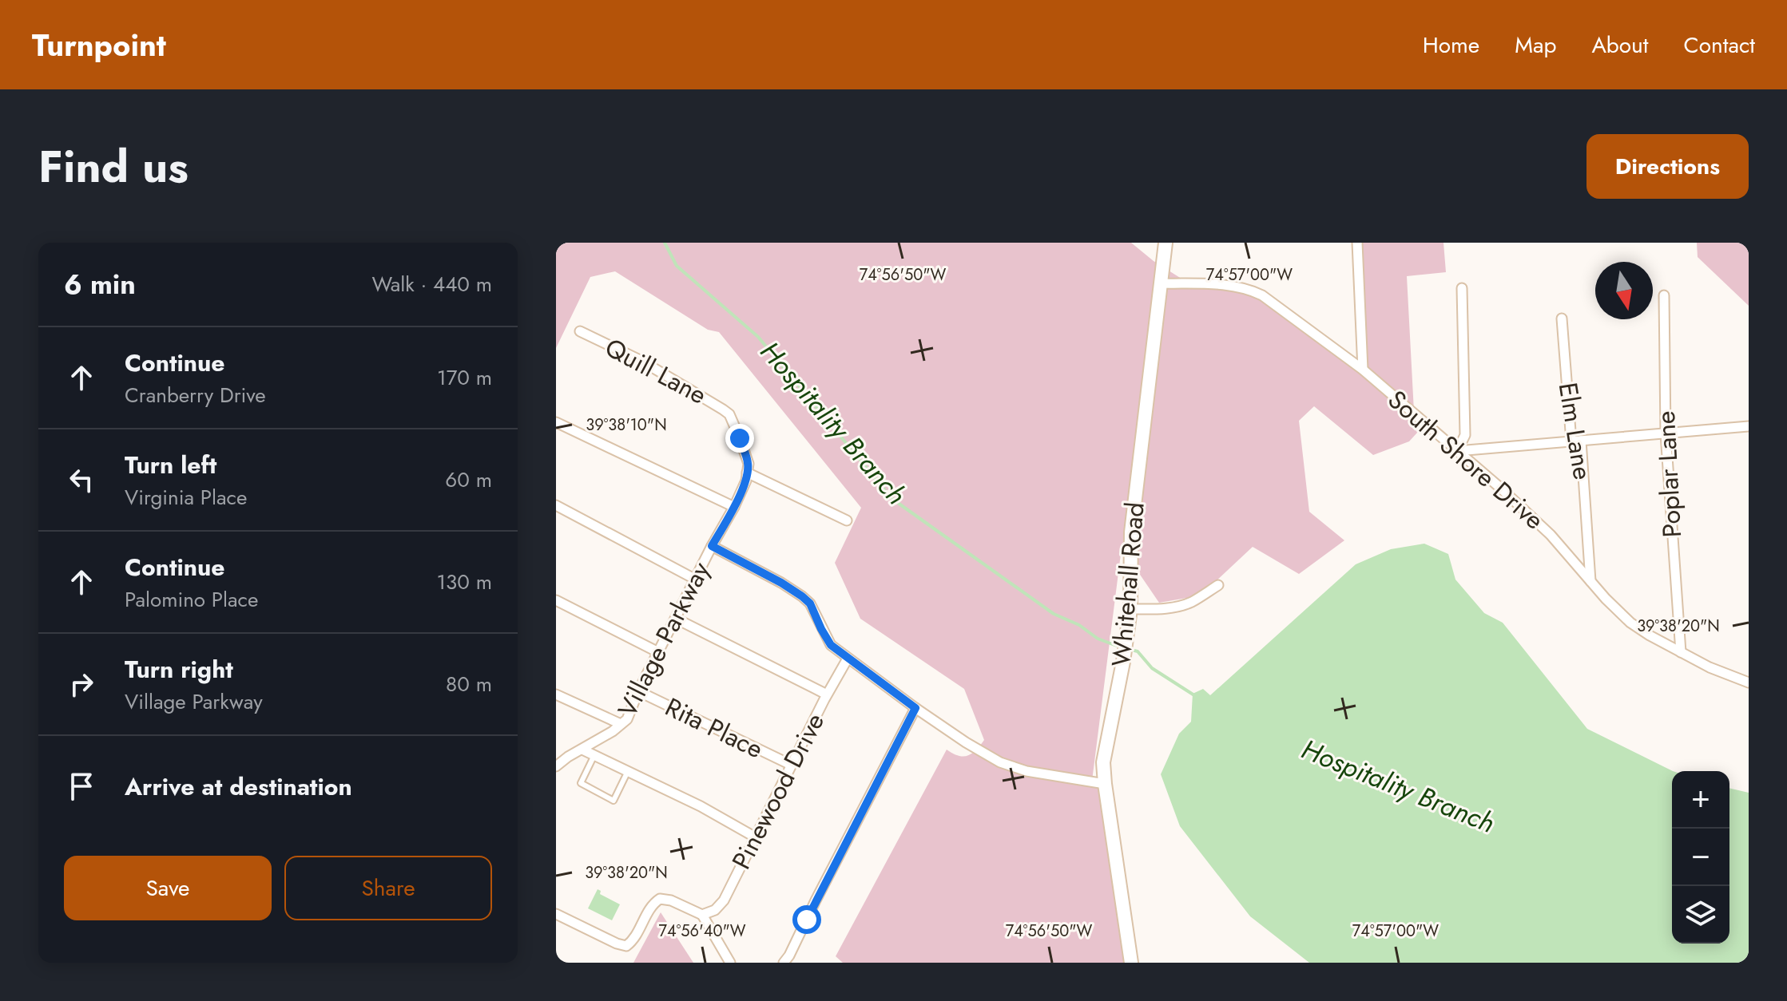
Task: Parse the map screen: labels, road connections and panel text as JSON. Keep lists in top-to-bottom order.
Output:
{
  "streets": {
    "street": [
      "Quill Lane",
      "Elm Lane",
      "South Shore Drive",
      "Poplar Lane",
      "Whitehall Road",
      "Village Parkway",
      "Rita Place",
      "Pinewood Drive"
    ]
  },
  "crossings": [
    ["Quill Lane", "Village Parkway"],
    ["Elm Lane", "South Shore Drive"],
    ["South Shore Drive", "Poplar Lane"],
    ["South Shore Drive", "Whitehall Road"],
    ["Village Parkway", "Rita Place"],
    ["Rita Place", "Pinewood Drive"]
  ],
  "water": ["Hospitality Branch"],
  "north": "bottom",
  "page": {
    "header": "Turnpoint",
    "nav": [
      "Home",
      "Map",
      "About",
      "Contact"
    ],
    "title": "Find us",
    "buttons": [
      "Directions",
      ["Save", "Share"]
    ],
    "heading": ["6 min", "Walk · 440 m"],
    "list": [
      ["Continue", "Cranberry Drive", "170 m"],
      ["Turn left", "Virginia Place", "60 m"],
      ["Continue", "Palomino Place", "130 m"],
      ["Turn right", "Village Parkway", "80 m"],
      "Arrive at destination"
    ],
    "map_buttons": ["+", "−"]
  },
  "coordinates": [
    "74°56'50\"W",
    "74°57'00\"W",
    "39°38'10\"N",
    "39°38'20\"N",
    "74°56'40\"W"
  ]
}
